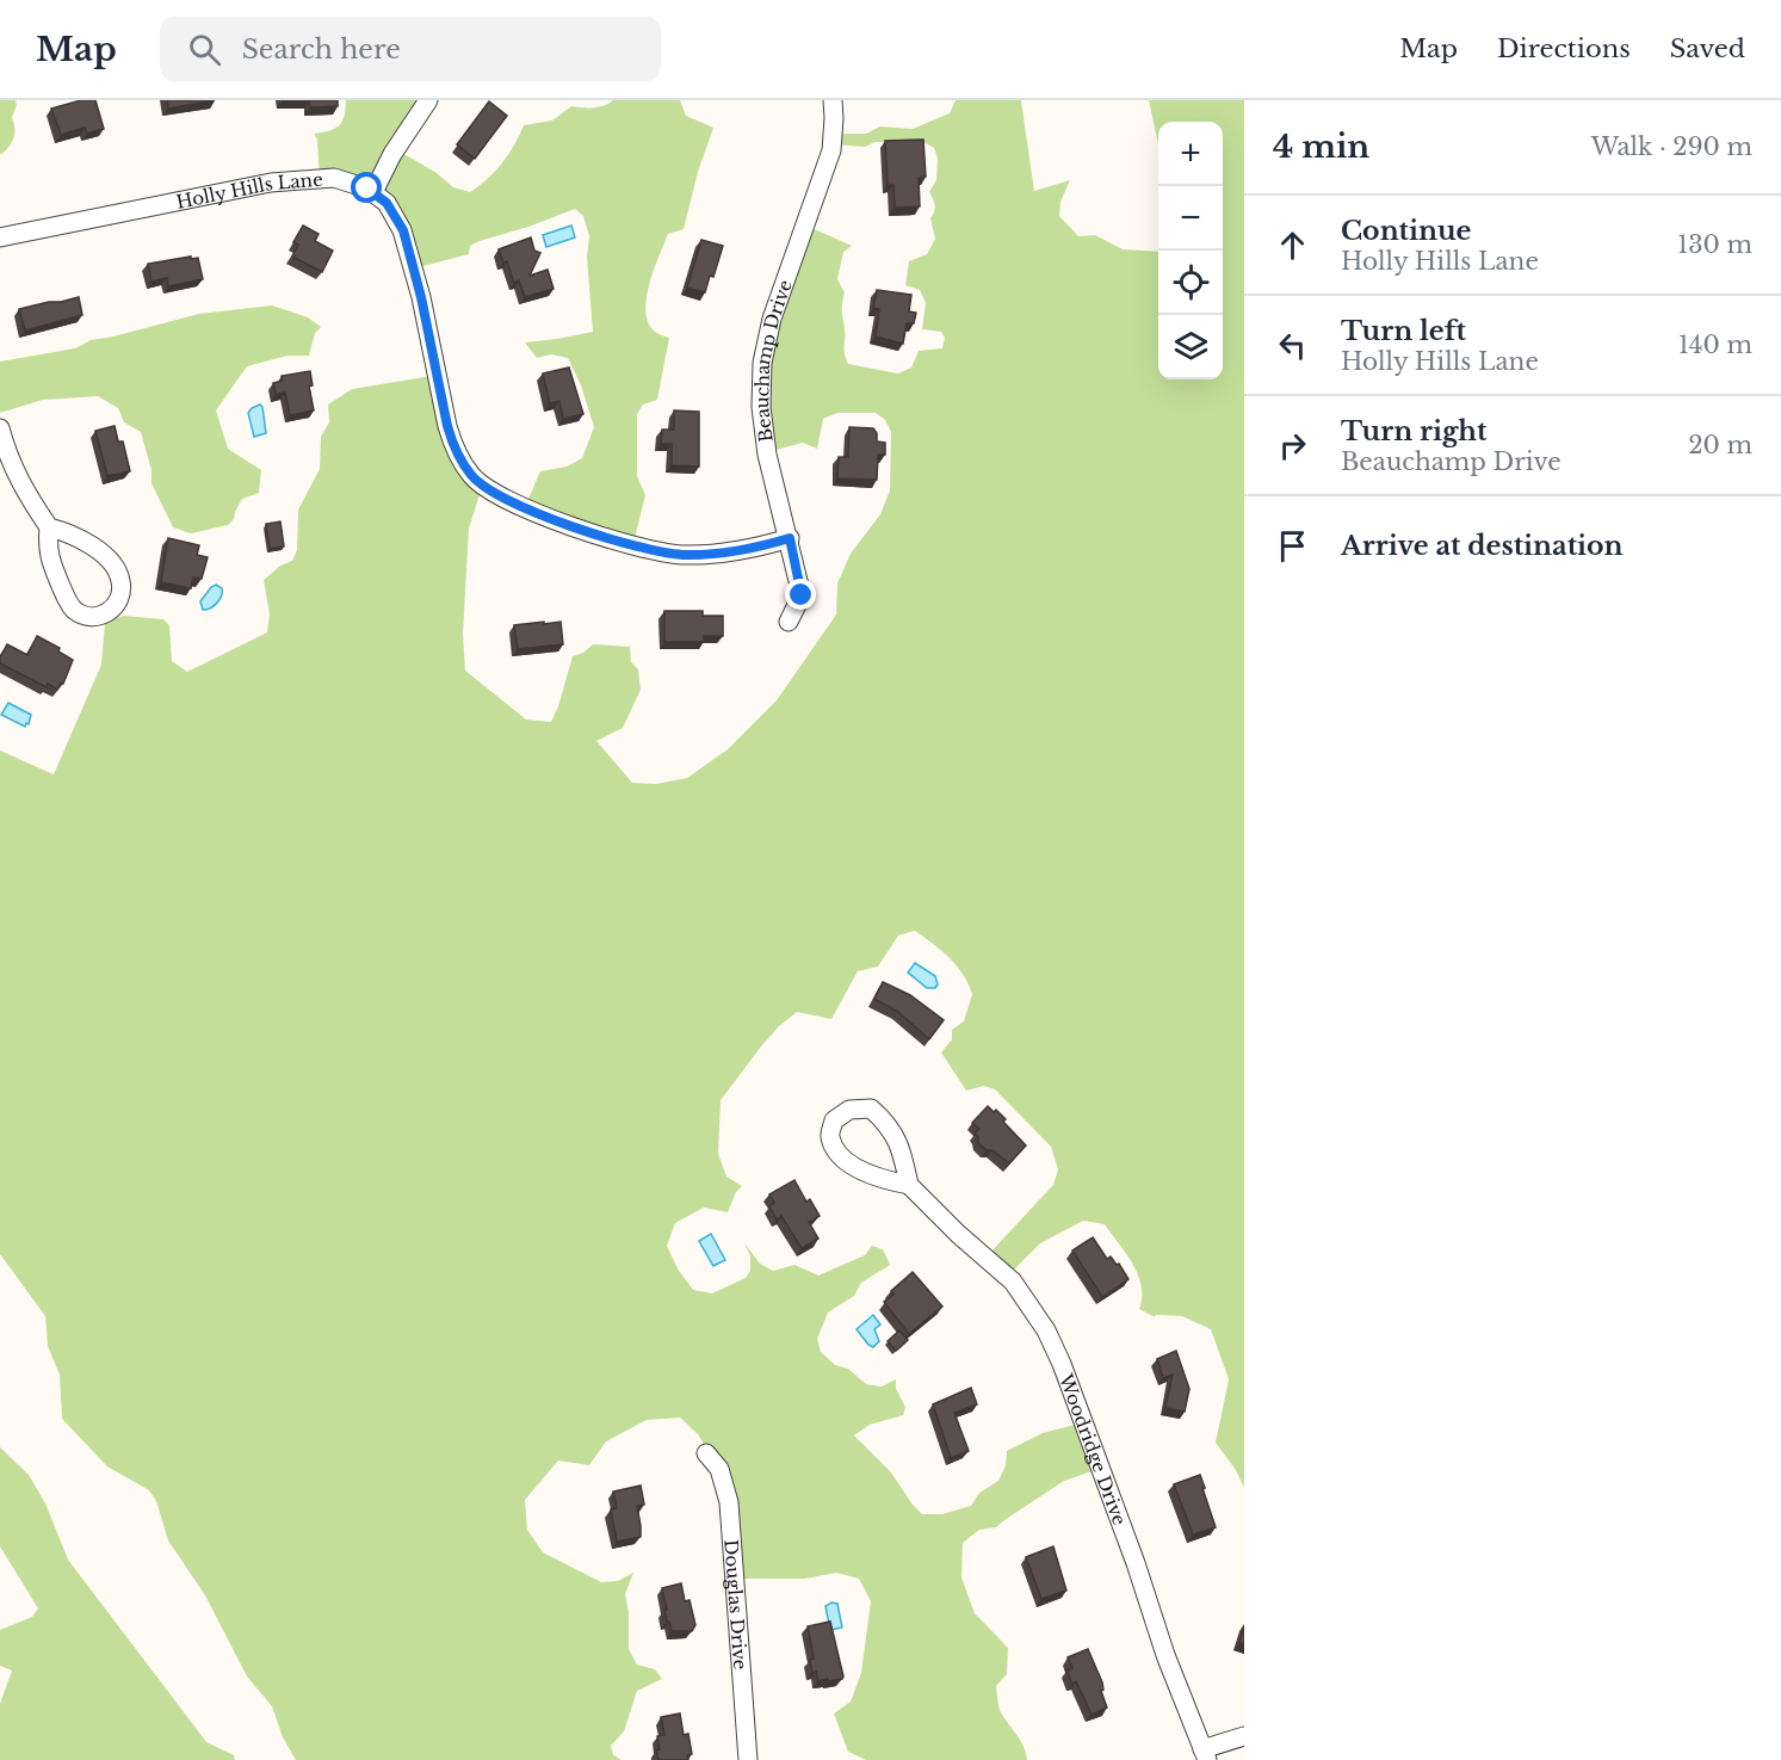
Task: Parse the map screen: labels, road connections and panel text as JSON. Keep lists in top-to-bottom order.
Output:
{
  "streets": {
    "street": [
      "Holly Hills Lane",
      "Beauchamp Drive",
      "Woodridge Drive",
      "Douglas Drive"
    ]
  },
  "crossings": [
    ["Holly Hills Lane", "Beauchamp Drive"]
  ],
  "page": {
    "header": "Map",
    "search": "Search here",
    "nav": ["Map", "Directions", "Saved"],
    "heading": ["4 min", "Walk · 290 m"],
    "map_buttons": ["+", "−"],
    "list": [
      ["Continue", "Holly Hills Lane", "130 m"],
      ["Turn left", "Holly Hills Lane", "140 m"],
      ["Turn right", "Beauchamp Drive", "20 m"],
      "Arrive at destination"
    ]
  }
}
